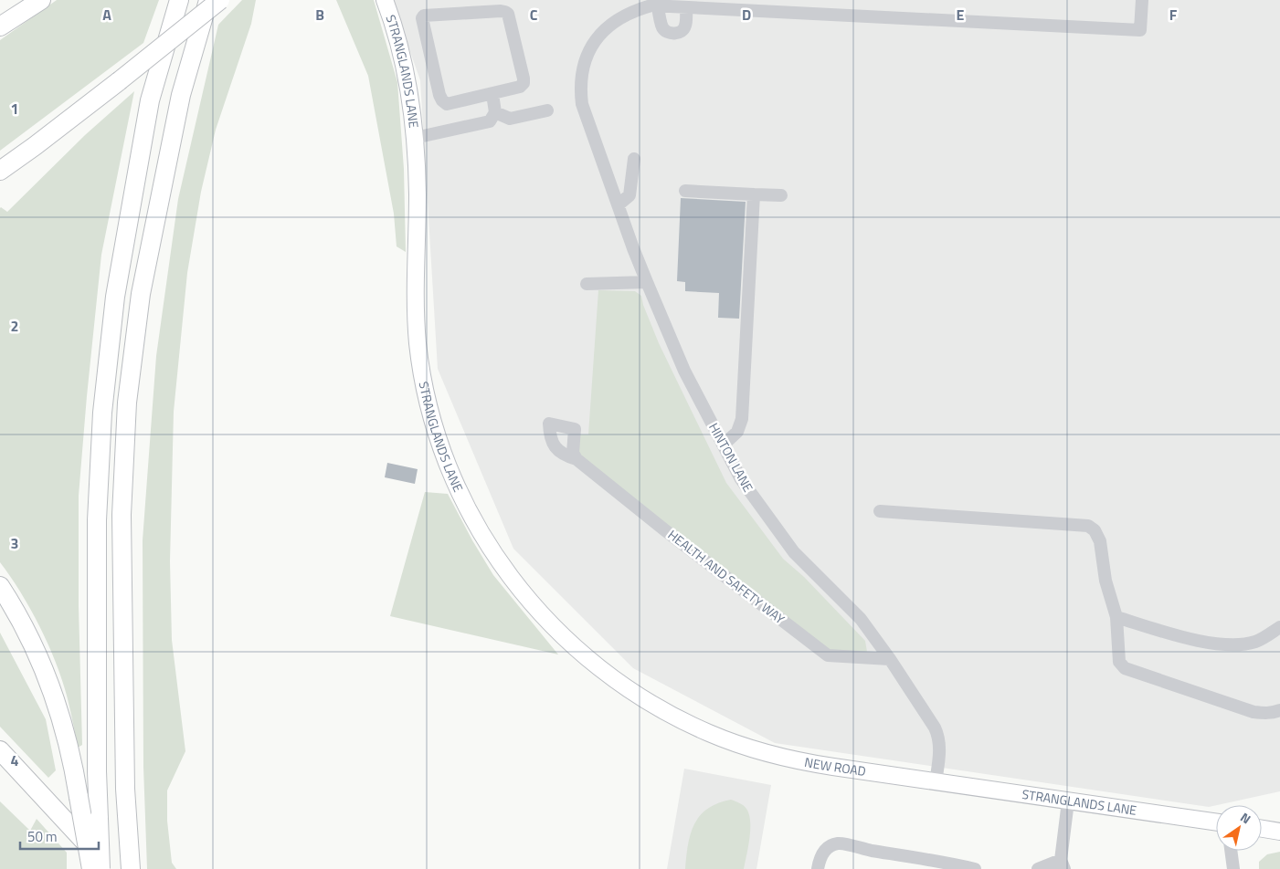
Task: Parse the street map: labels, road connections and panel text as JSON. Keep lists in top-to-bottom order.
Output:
{
  "streets": {
    "main road": ["STRANGLANDS LANE", "NEW ROAD"],
    "street": ["HINTON LANE", "HEALTH AND SAFETY WAY"]
  },
  "crossings": [
    ["STRANGLANDS LANE", "HINTON LANE"],
    ["STRANGLANDS LANE", "NEW ROAD"],
    ["HINTON LANE", "HEALTH AND SAFETY WAY"],
    ["HINTON LANE", "NEW ROAD"]
  ],
  "scale_bar": "50 m",
  "north": "top right",
  "grid": {
    "columns": [
      "A",
      "B",
      "C",
      "D",
      "E",
      "F"
    ],
    "rows": [
      "1",
      "2",
      "3",
      "4"
    ]
  }
}
